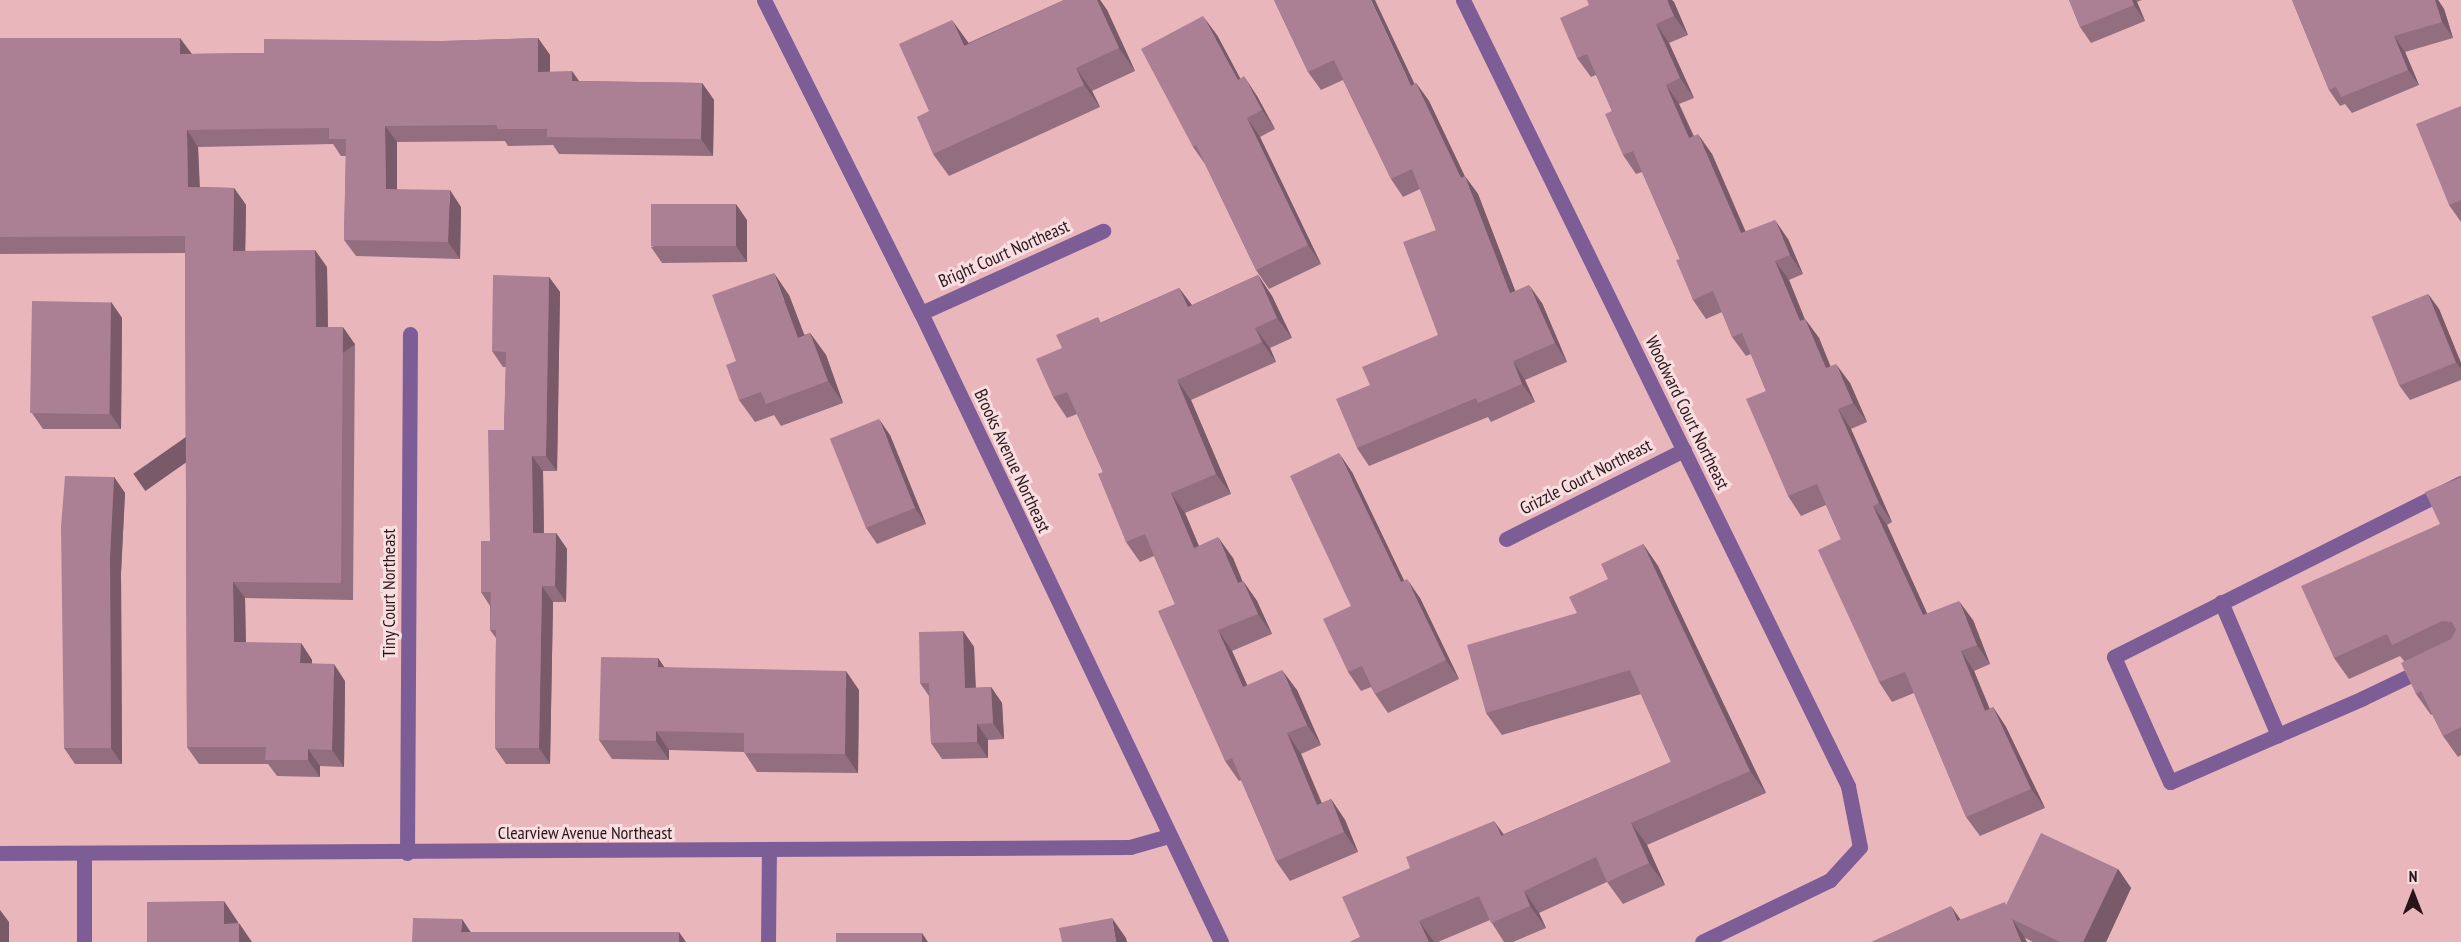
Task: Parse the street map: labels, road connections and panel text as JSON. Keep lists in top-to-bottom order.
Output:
{
  "streets": {
    "street": [
      "Bright Court Northeast",
      "Woodward Court Northeast",
      "Brooks Avenue Northeast",
      "Grizzle Court Northeast",
      "Tiny Court Northeast",
      "Clearview Avenue Northeast"
    ]
  },
  "crossings": [
    ["Bright Court Northeast", "Brooks Avenue Northeast"],
    ["Woodward Court Northeast", "Grizzle Court Northeast"],
    ["Brooks Avenue Northeast", "Clearview Avenue Northeast"],
    ["Tiny Court Northeast", "Clearview Avenue Northeast"]
  ],
  "north": "top"
}
